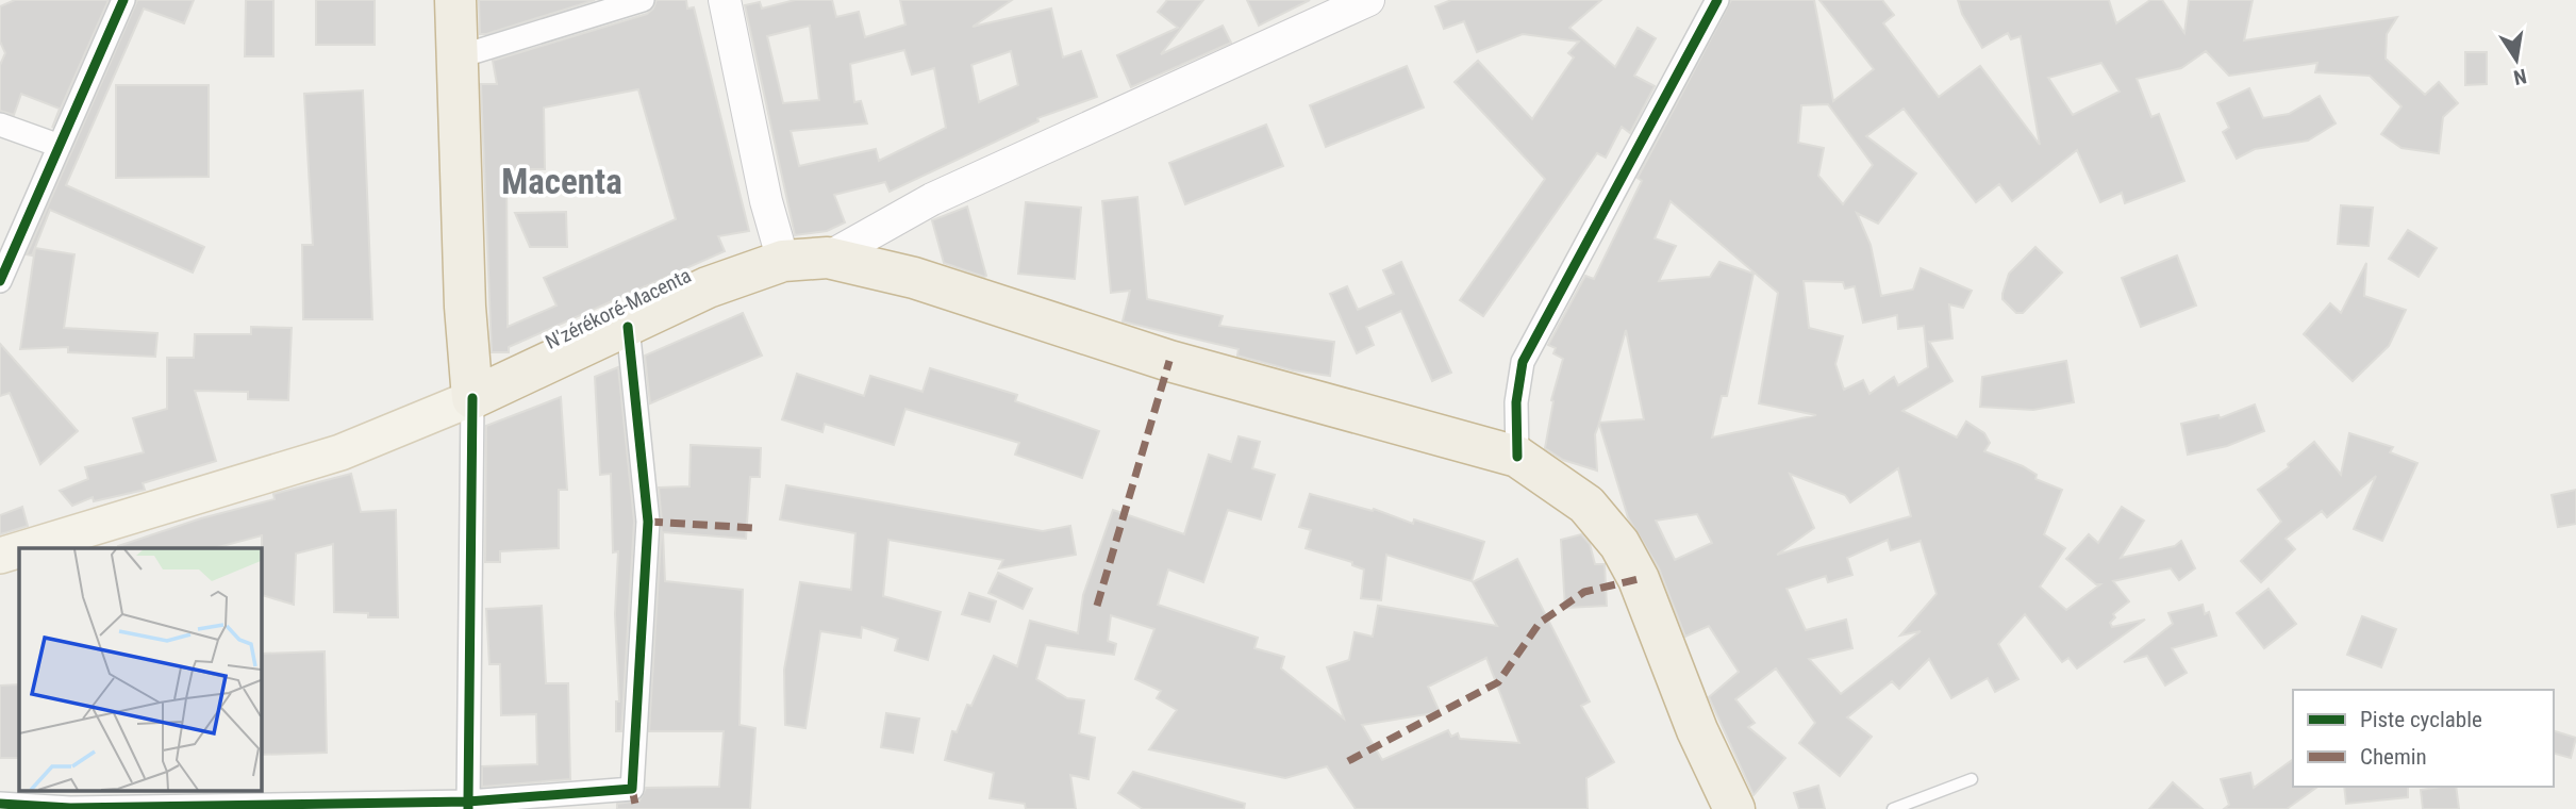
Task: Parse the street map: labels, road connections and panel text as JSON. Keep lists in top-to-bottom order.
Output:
{
  "streets": {
    "highway": ["N'zérékoré-Macenta"]
  },
  "districts": ["Macenta"],
  "legend": ["Piste cyclable", "Chemin"],
  "north": "bottom"
}
